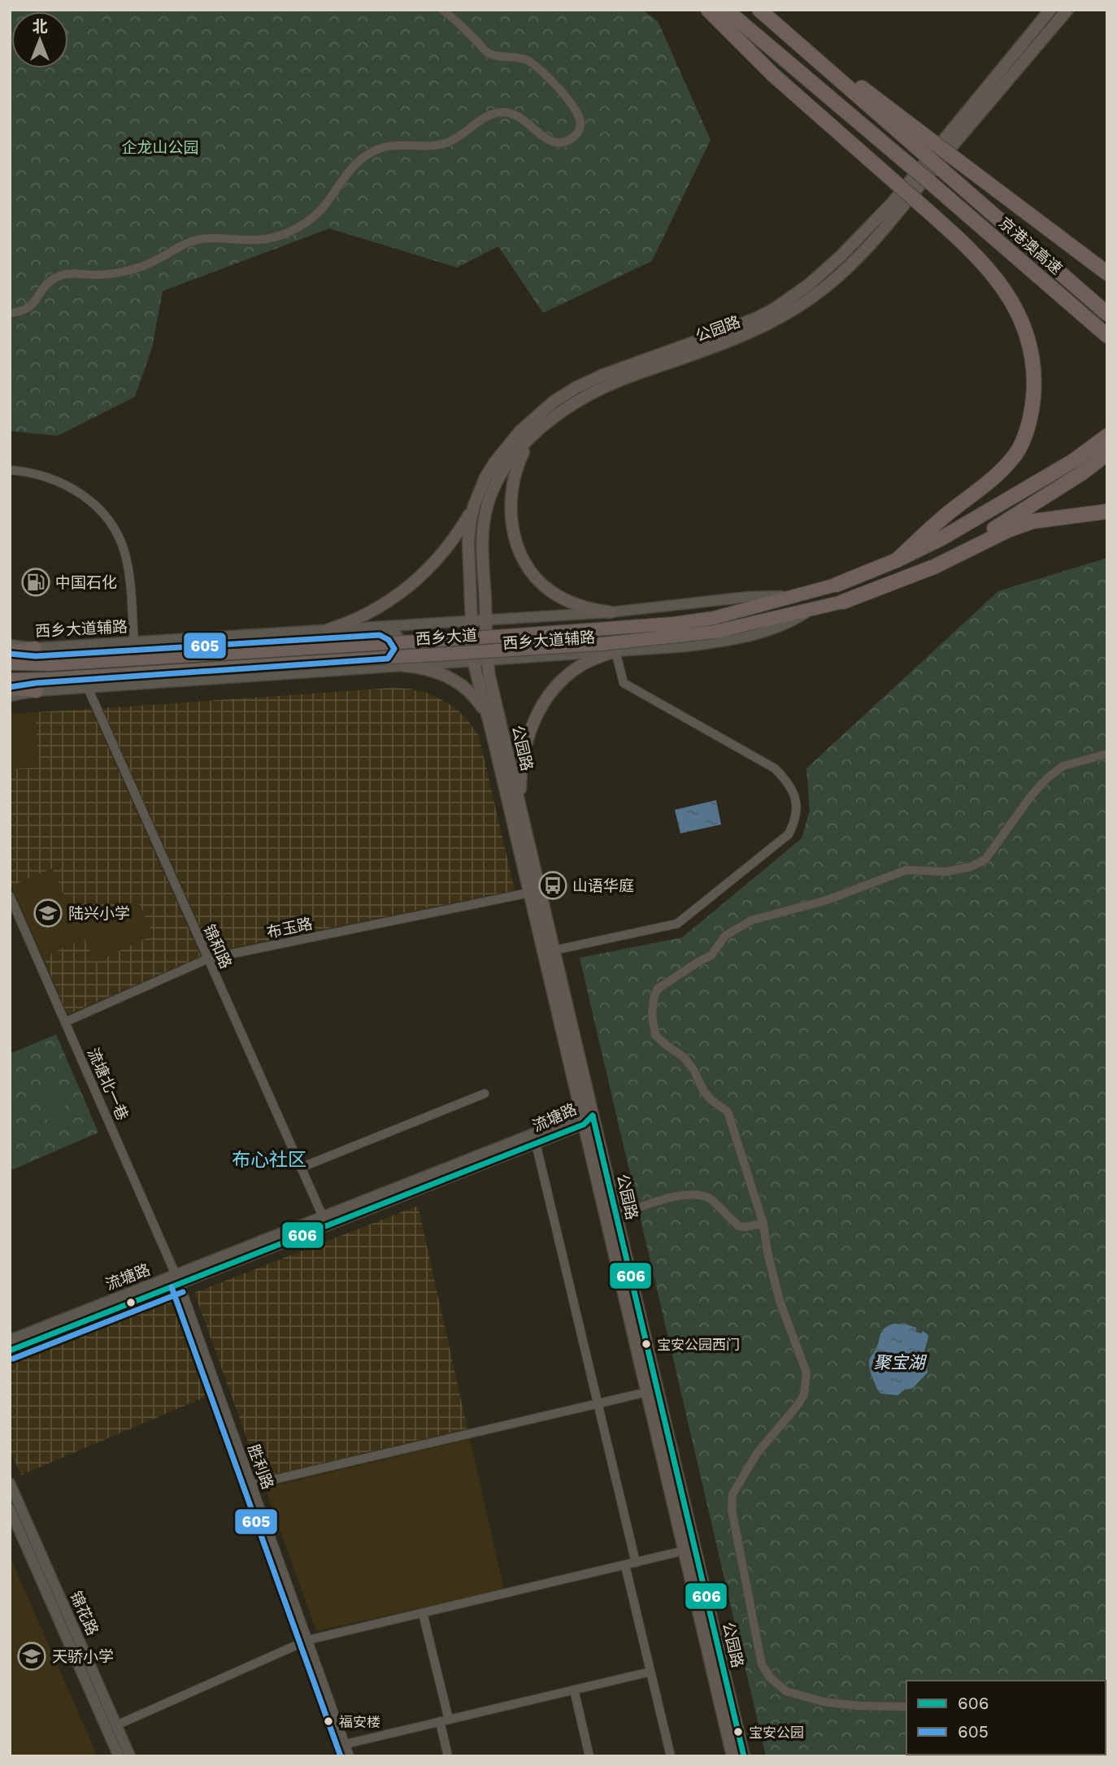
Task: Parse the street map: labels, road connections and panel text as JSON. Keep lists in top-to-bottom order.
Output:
{
  "streets": {
    "highway": ["京港澳高速"],
    "main road": ["公园路", "西乡大道"],
    "street": [
      "西乡大道辅路",
      "布玉路",
      "锦和路",
      "流塘北一巷",
      "流塘路",
      "胜利路",
      "锦花路"
    ]
  },
  "crossings": [
    ["公园路", "西乡大道辅路"],
    ["公园路", "布玉路"],
    ["公园路", "流塘路"],
    ["西乡大道辅路", "西乡大道"],
    ["西乡大道辅路", "锦和路"],
    ["布玉路", "锦和路"],
    ["布玉路", "流塘北一巷"],
    ["锦和路", "流塘路"],
    ["流塘北一巷", "流塘路"],
    ["流塘北一巷", "胜利路"],
    ["流塘路", "胜利路"]
  ],
  "districts": ["布心社区"],
  "water": ["聚宝湖"],
  "parks": ["企龙山公园"],
  "places": {
    "fuel station": ["中国石化"],
    "bus stop": ["山语华庭"],
    "school or university": ["陆兴小学", "天骄小学"],
    "other": ["宝安公园西门", "福安楼", "宝安公园"]
  },
  "lines": ["transit line 605", "transit line 606"],
  "legend": ["606", "605"],
  "north": "top"
}
